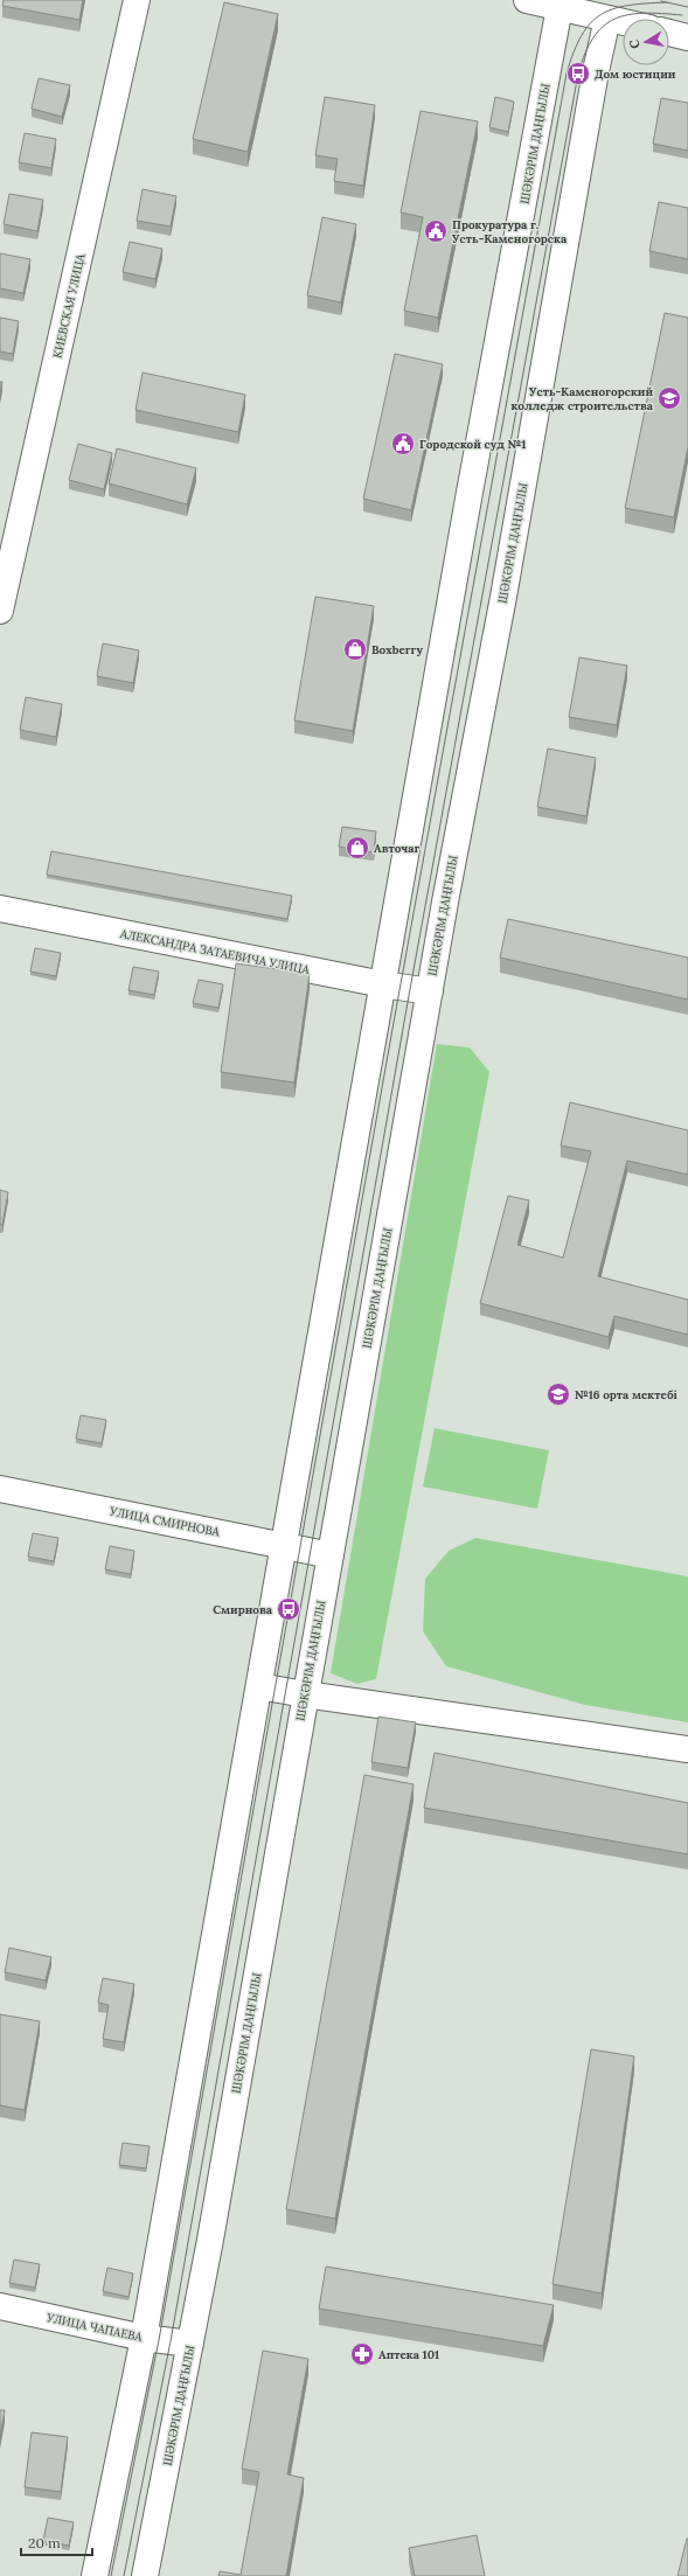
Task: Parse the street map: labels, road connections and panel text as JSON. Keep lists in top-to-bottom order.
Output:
{
  "streets": {
    "main road": [
      "ШӘКӘРІМ ДАҢҒЫЛЫ",
      "КИЕВСКАЯ УЛИЦА",
      "АЛЕКСАНДРА ЗАТАЕВИЧА УЛИЦА",
      "УЛИЦА СМИРНОВА",
      "УЛИЦА ЧАПАЕВА"
    ]
  },
  "crossings": [
    ["ШӘКӘРІМ ДАҢҒЫЛЫ", "АЛЕКСАНДРА ЗАТАЕВИЧА УЛИЦА"],
    ["ШӘКӘРІМ ДАҢҒЫЛЫ", "УЛИЦА СМИРНОВА"],
    ["ШӘКӘРІМ ДАҢҒЫЛЫ", "УЛИЦА ЧАПАЕВА"]
  ],
  "places": {
    "bus stop": ["Дом юстиции", "Смирнова"],
    "public building": ["Прокуратура г. Усть-Каменогорска", "Городской суд №1"],
    "school or university": ["Усть-Каменогорский колледж строительства", "№16 орта мектебі"],
    "shop": ["Boxberry", "Авточаг"],
    "pharmacy": ["Аптека 101"]
  },
  "scale_bar": "20 m",
  "north": "left"
}
